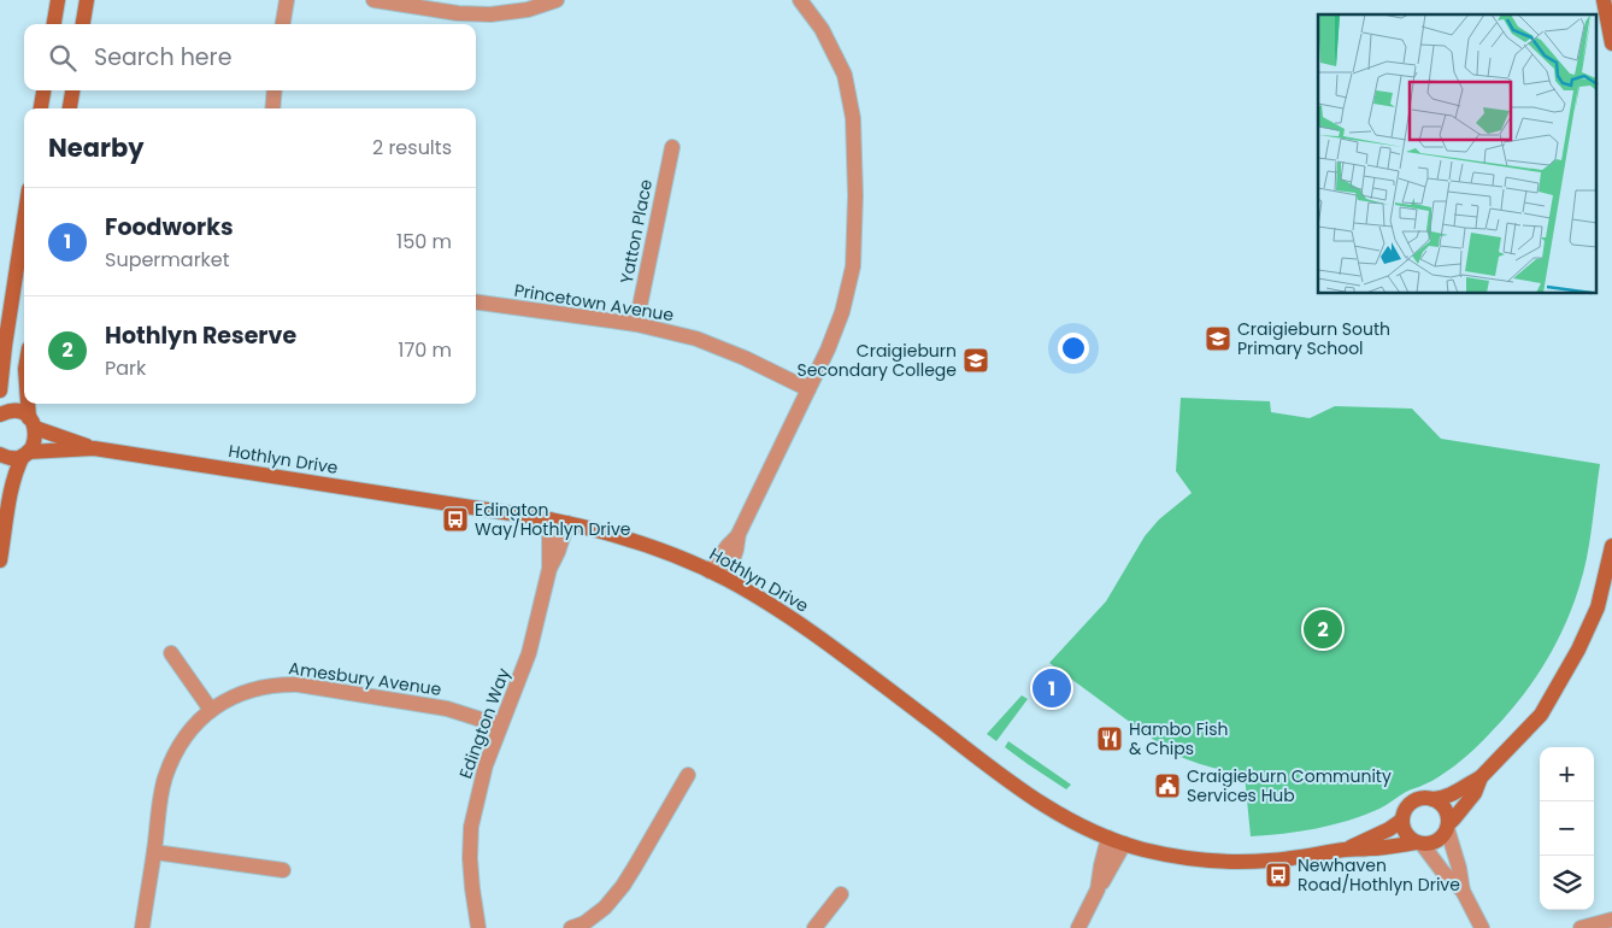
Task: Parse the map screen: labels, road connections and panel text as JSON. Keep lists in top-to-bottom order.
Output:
{
  "streets": {
    "street": [
      "Yatton Place",
      "Princetown Avenue",
      "Hothlyn Drive",
      "Amesbury Avenue",
      "Edington Way"
    ]
  },
  "crossings": [
    ["Yatton Place", "Princetown Avenue"],
    ["Hothlyn Drive", "Edington Way"],
    ["Amesbury Avenue", "Edington Way"]
  ],
  "places": {
    "school or university": ["Craigieburn South Primary School", "Craigieburn Secondary College"],
    "bus stop": ["Edington Way/Hothlyn Drive", "Newhaven Road/Hothlyn Drive"],
    "restaurant": ["Hambo Fish & Chips"],
    "public building": ["Craigieburn Community Services Hub"]
  },
  "page": {
    "search": "Search here",
    "heading": ["Nearby", "2 results"],
    "list": [
      {
        "mark": "1",
        "name": "Foodworks",
        "note": "Supermarket",
        "value": "150 m"
      },
      {
        "mark": "2",
        "name": "Hothlyn Reserve",
        "note": "Park",
        "value": "170 m"
      }
    ],
    "pins": ["2", "1"],
    "map_buttons": ["+", "−"]
  }
}
